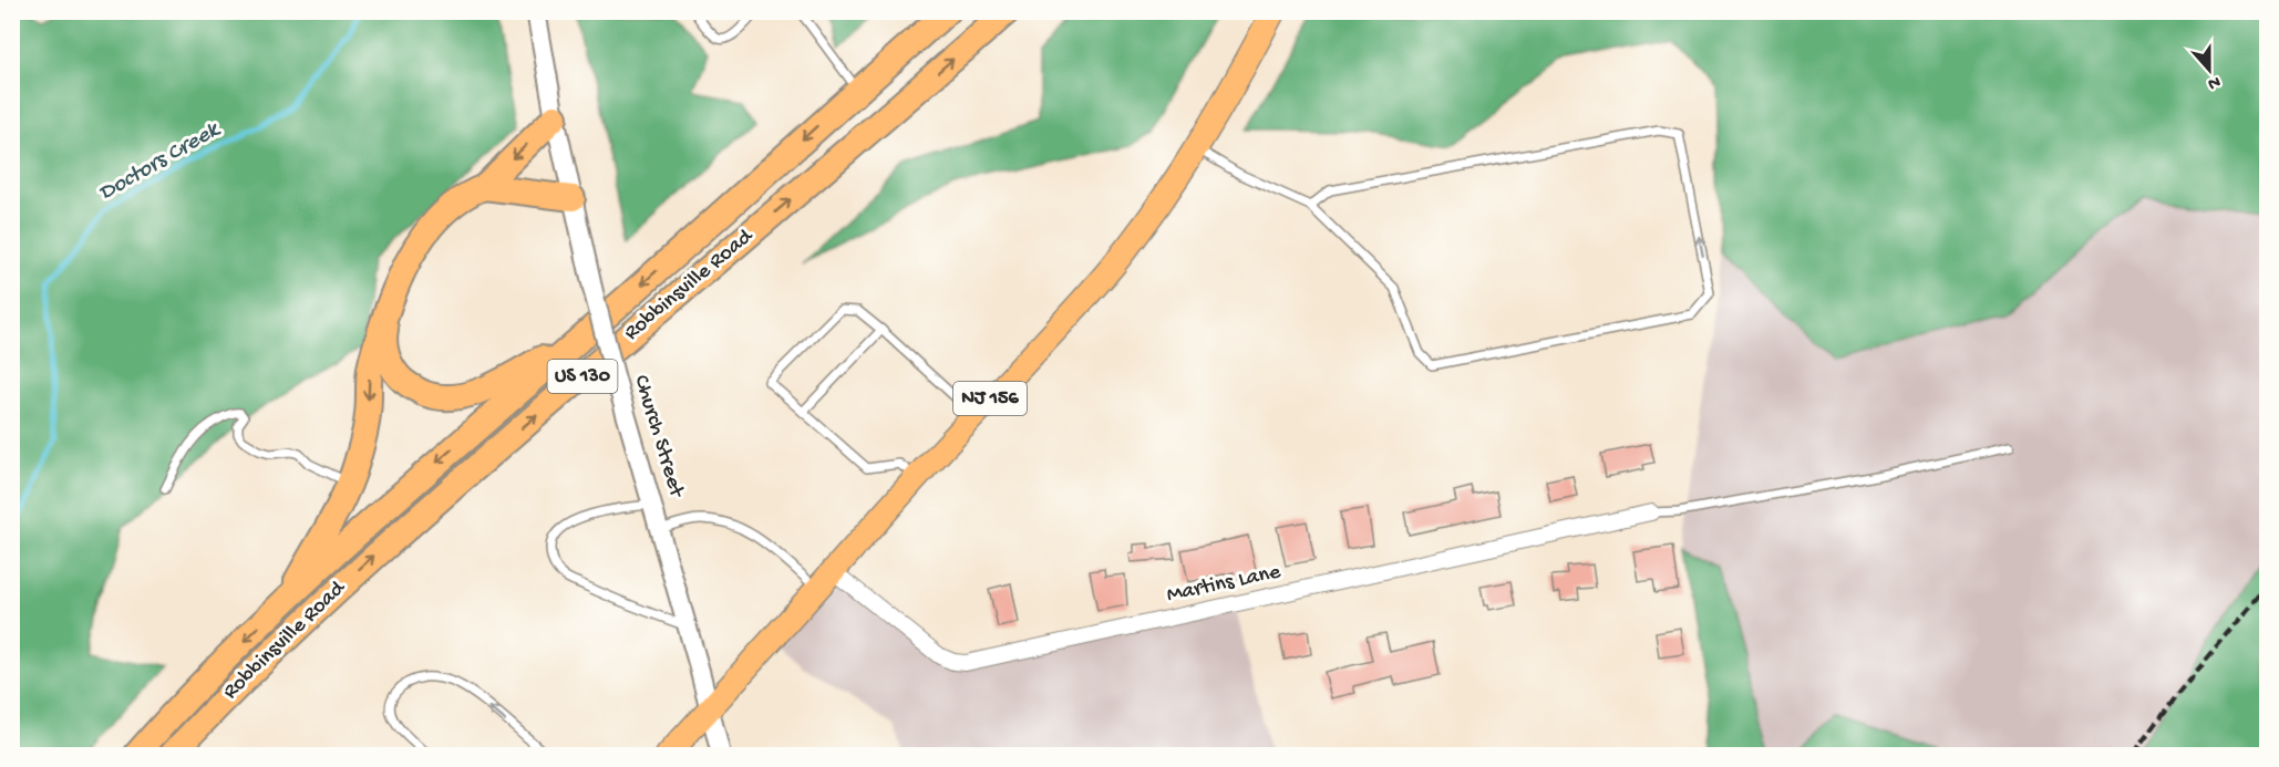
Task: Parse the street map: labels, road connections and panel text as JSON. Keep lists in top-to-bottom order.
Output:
{
  "streets": {
    "highway": ["Robbinsville Road", "US 130"],
    "main road": ["NJ 156"],
    "street": ["Church Street", "Martins Lane"]
  },
  "crossings": [
    ["NJ 156", "Church Street"],
    ["NJ 156", "Martins Lane"]
  ],
  "water": ["Doctors Creek"],
  "north": "bottom"
}
